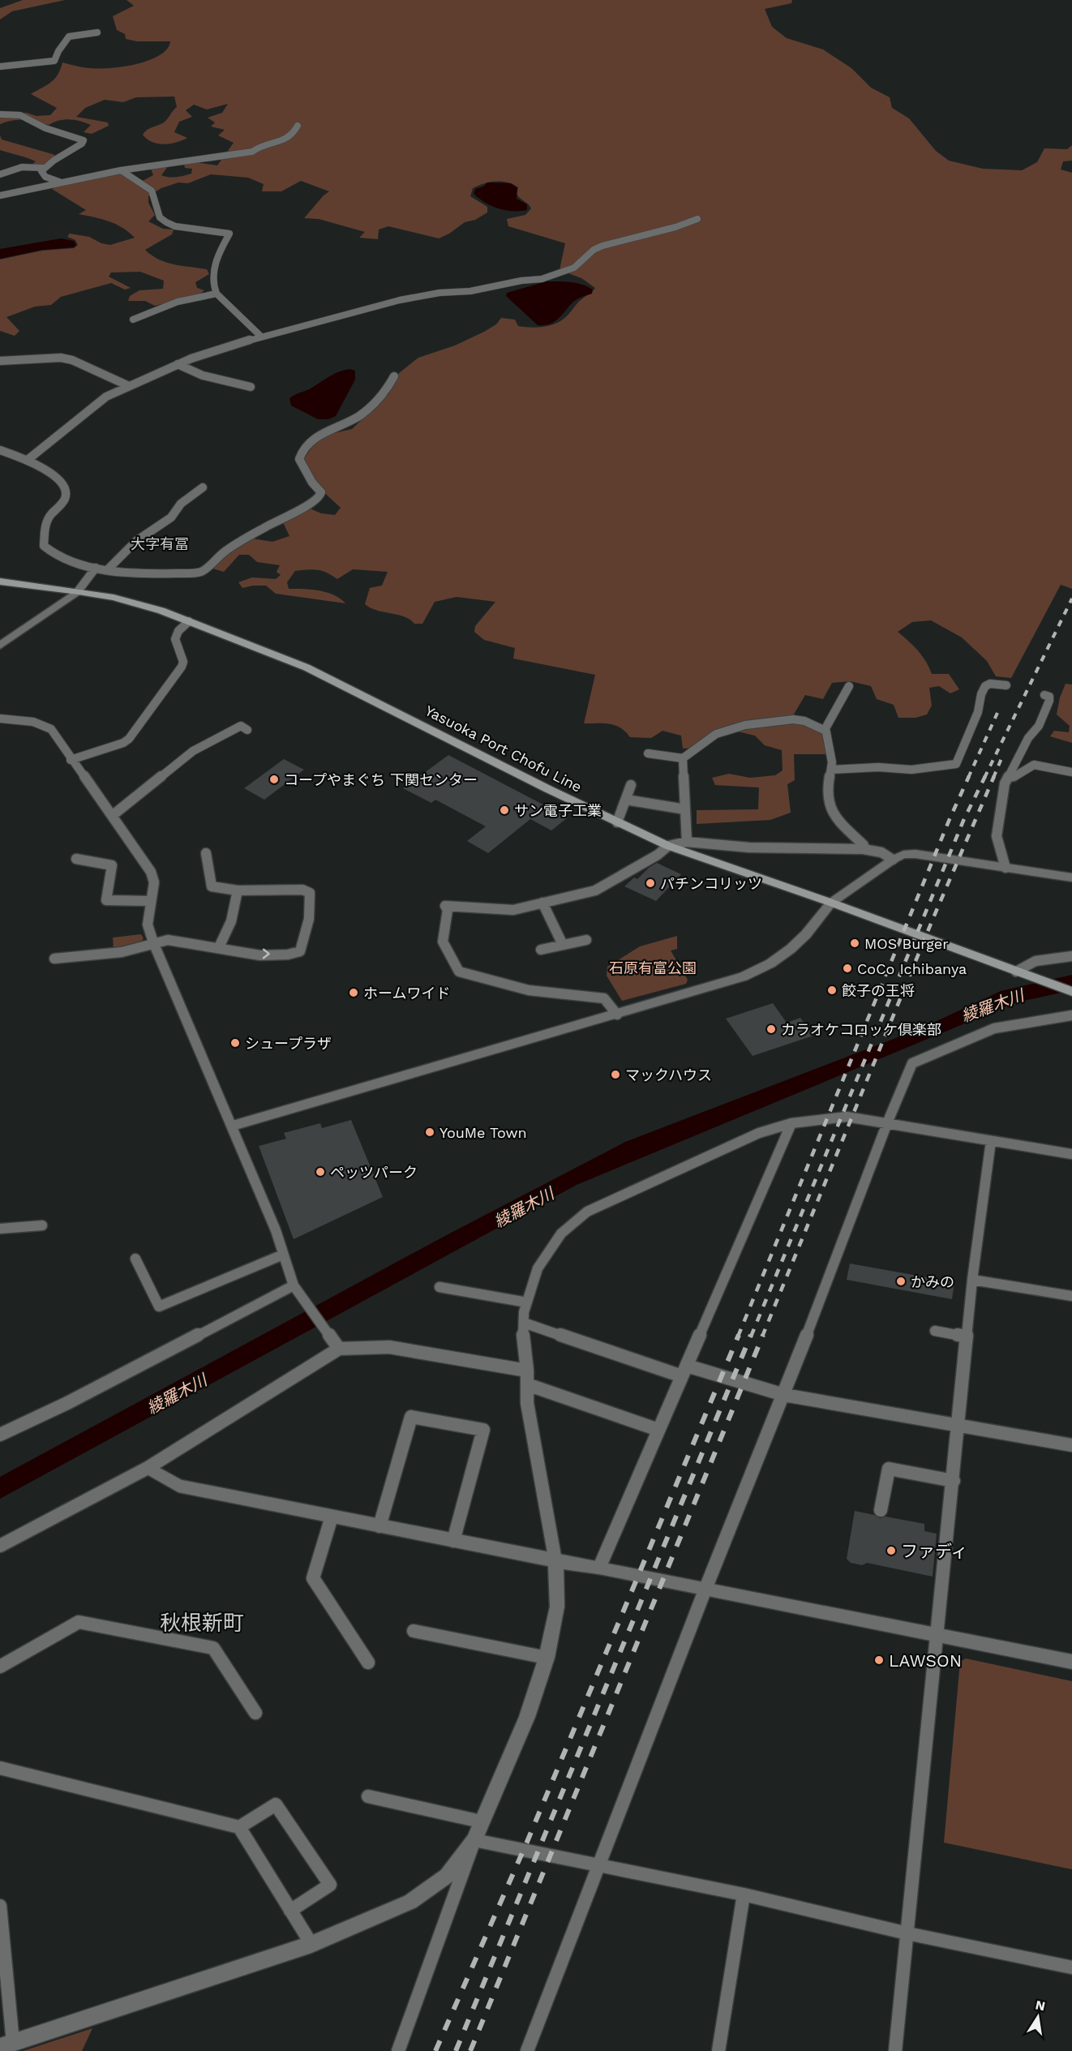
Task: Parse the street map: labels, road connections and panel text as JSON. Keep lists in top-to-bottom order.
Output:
{
  "streets": {
    "main road": ["Yasuoka Port Chofu Line"]
  },
  "districts": ["大字有冨", "秋根新町"],
  "water": ["綾羅木川"],
  "parks": ["石原有富公園"],
  "places": [
    "コープやまぐち 下関センター",
    "サン電子工業",
    "パチンコリッツ",
    "MOS Burger",
    "CoCo Ichibanya",
    "餃子の王将",
    "ホームワイド",
    "カラオケコロッケ倶楽部",
    "シュープラザ",
    "マックハウス",
    "YouMe Town",
    "ペッツパーク",
    "かみの",
    "ファディ",
    "LAWSON"
  ],
  "north": "top"
}
